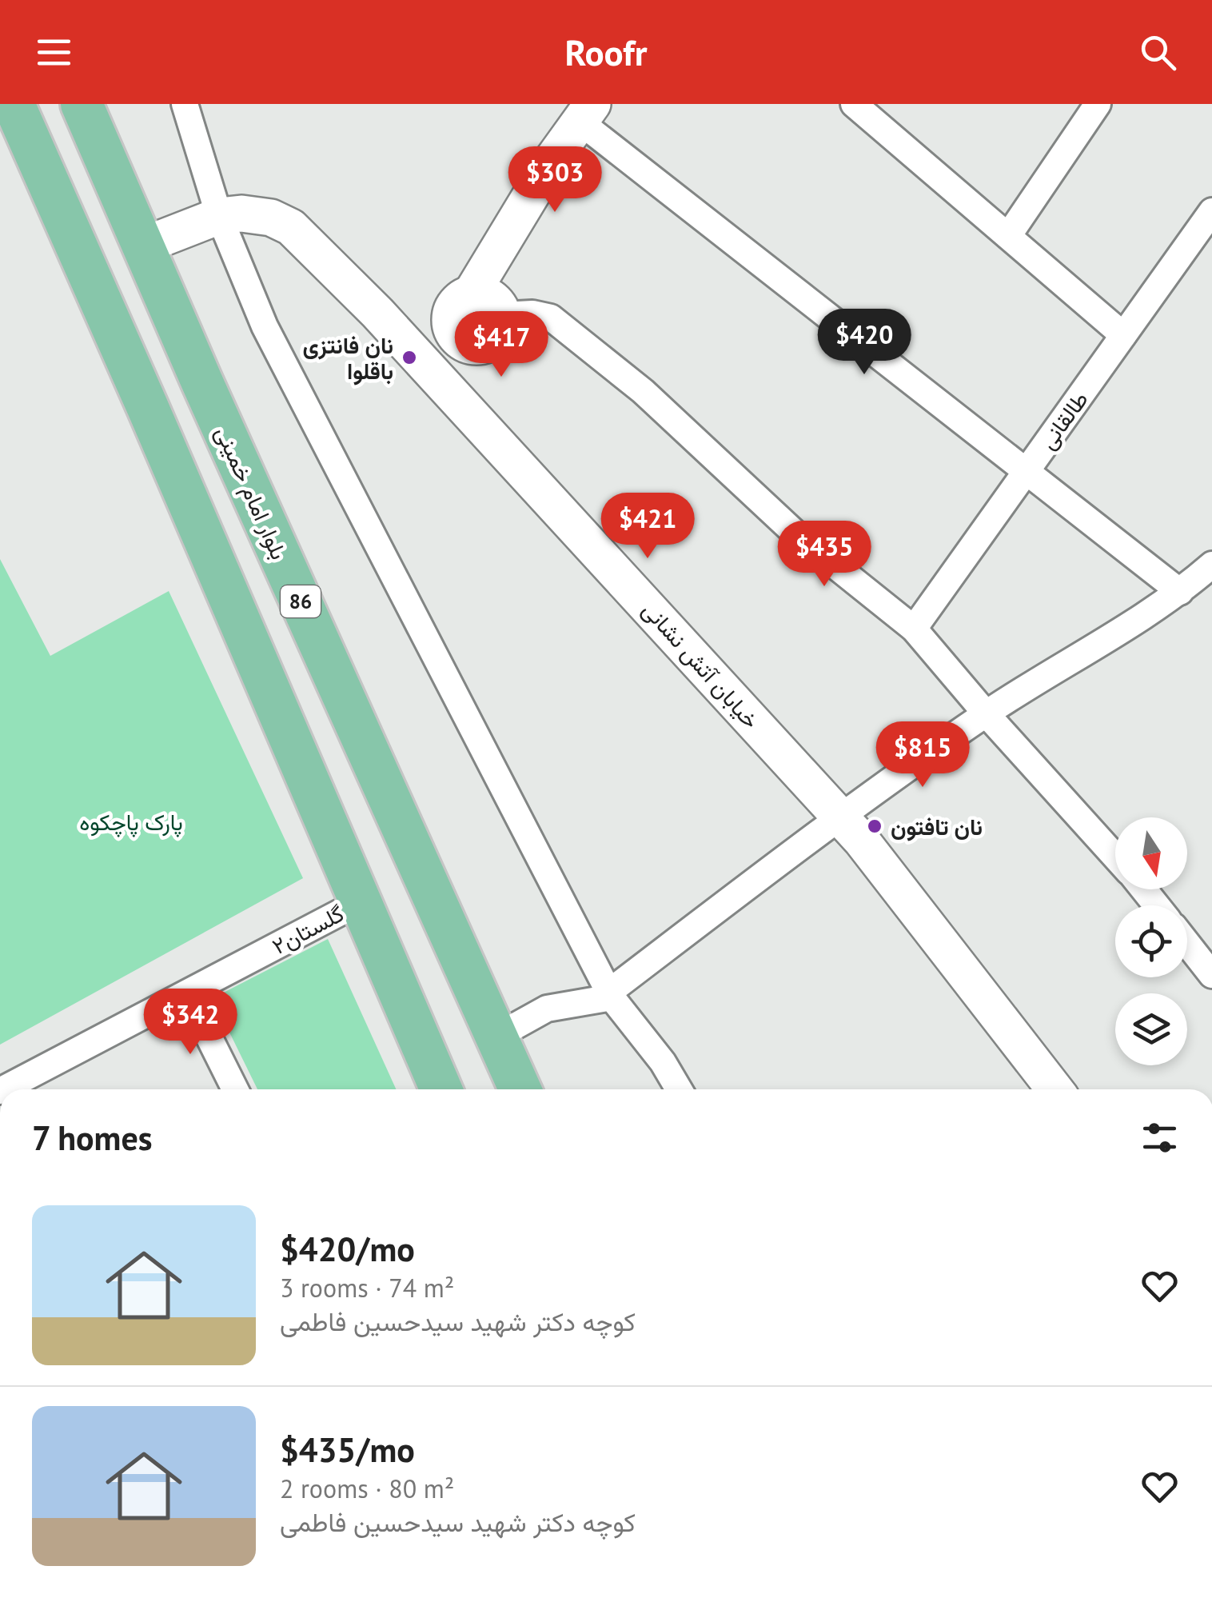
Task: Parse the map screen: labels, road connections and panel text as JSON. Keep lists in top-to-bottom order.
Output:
{
  "streets": {
    "main road": ["بلوار امام خمینی", "86"],
    "street": ["طالقانی", "خیابان آتش نشانی", "گلستان۲"]
  },
  "crossings": [
    ["بلوار امام خمینی", "خیابان آتش نشانی"]
  ],
  "parks": ["پارک پاچکوه"],
  "places": ["نان فانتزی باقلوا", "نان تافتون"],
  "north": "bottom",
  "page": {
    "header": "Roofr",
    "price": [
      "$303",
      "$420",
      "$417",
      "$421",
      "$435",
      "$815",
      "$342"
    ],
    "heading": "7 homes",
    "list": [
      {
        "name": "$420/mo",
        "note": "3 rooms · 74 m² · کوچه دکتر شهید سیدحسین فاطمی"
      },
      {
        "name": "$435/mo",
        "note": "2 rooms · 80 m² · کوچه دکتر شهید سیدحسین فاطمی"
      }
    ]
  }
}
